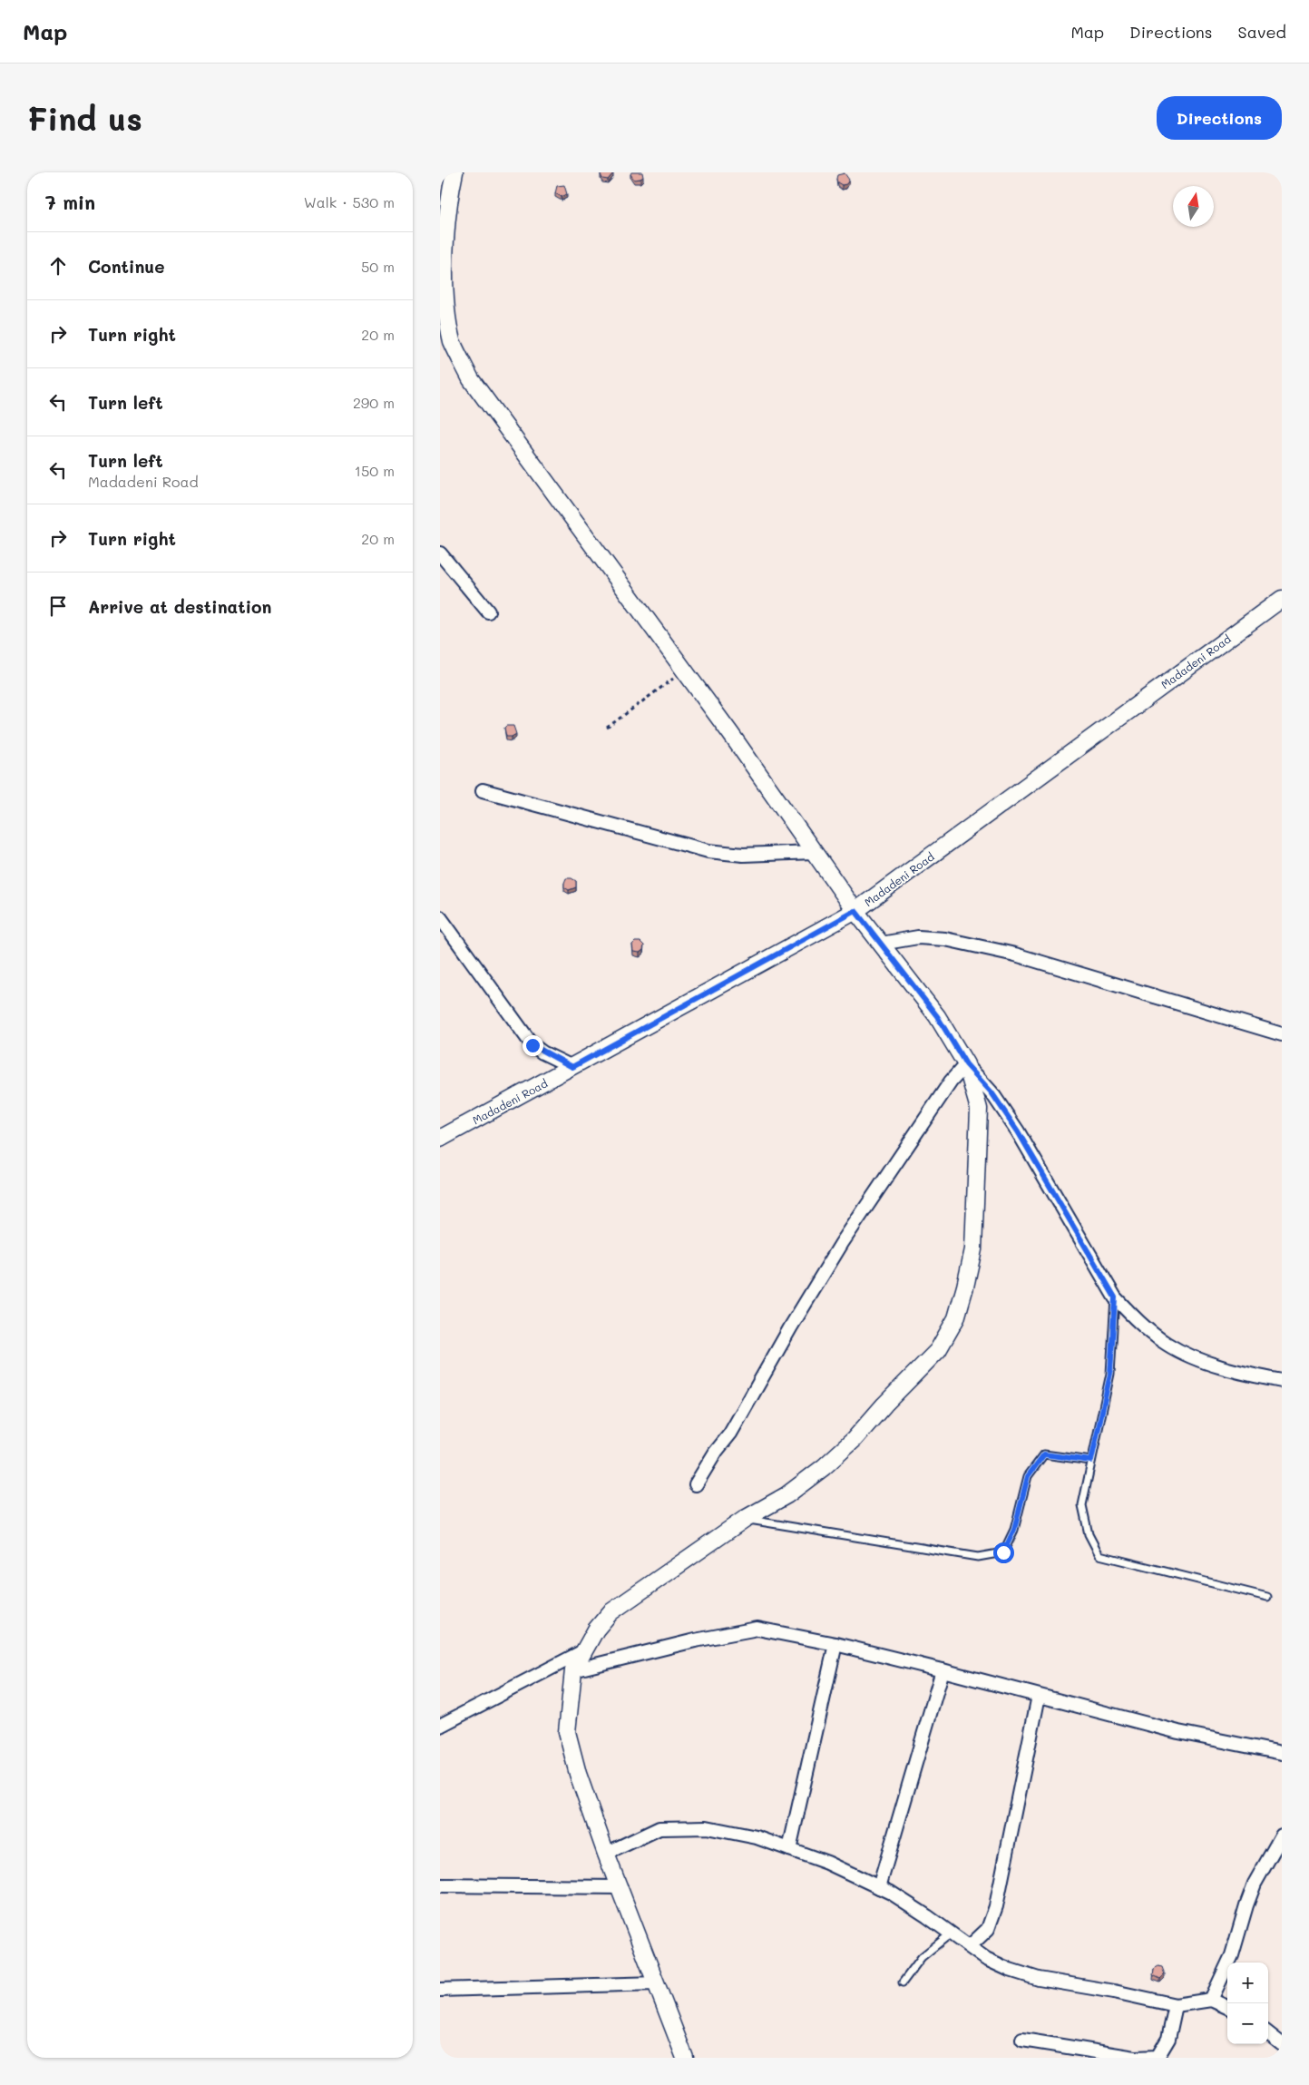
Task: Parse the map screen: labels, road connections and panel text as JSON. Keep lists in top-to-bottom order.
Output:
{
  "streets": {
    "street": ["Madadeni Road"]
  },
  "north": "top",
  "page": {
    "header": "Map",
    "nav": ["Map", "Directions", "Saved"],
    "buttons": "Directions",
    "title": "Find us",
    "heading": ["7 min", "Walk · 530 m"],
    "list": [
      ["Continue", "50 m"],
      ["Turn right", "20 m"],
      ["Turn left", "290 m"],
      ["Turn left", "Madadeni Road", "150 m"],
      ["Turn right", "20 m"],
      "Arrive at destination"
    ],
    "map_buttons": ["+", "−"]
  }
}
